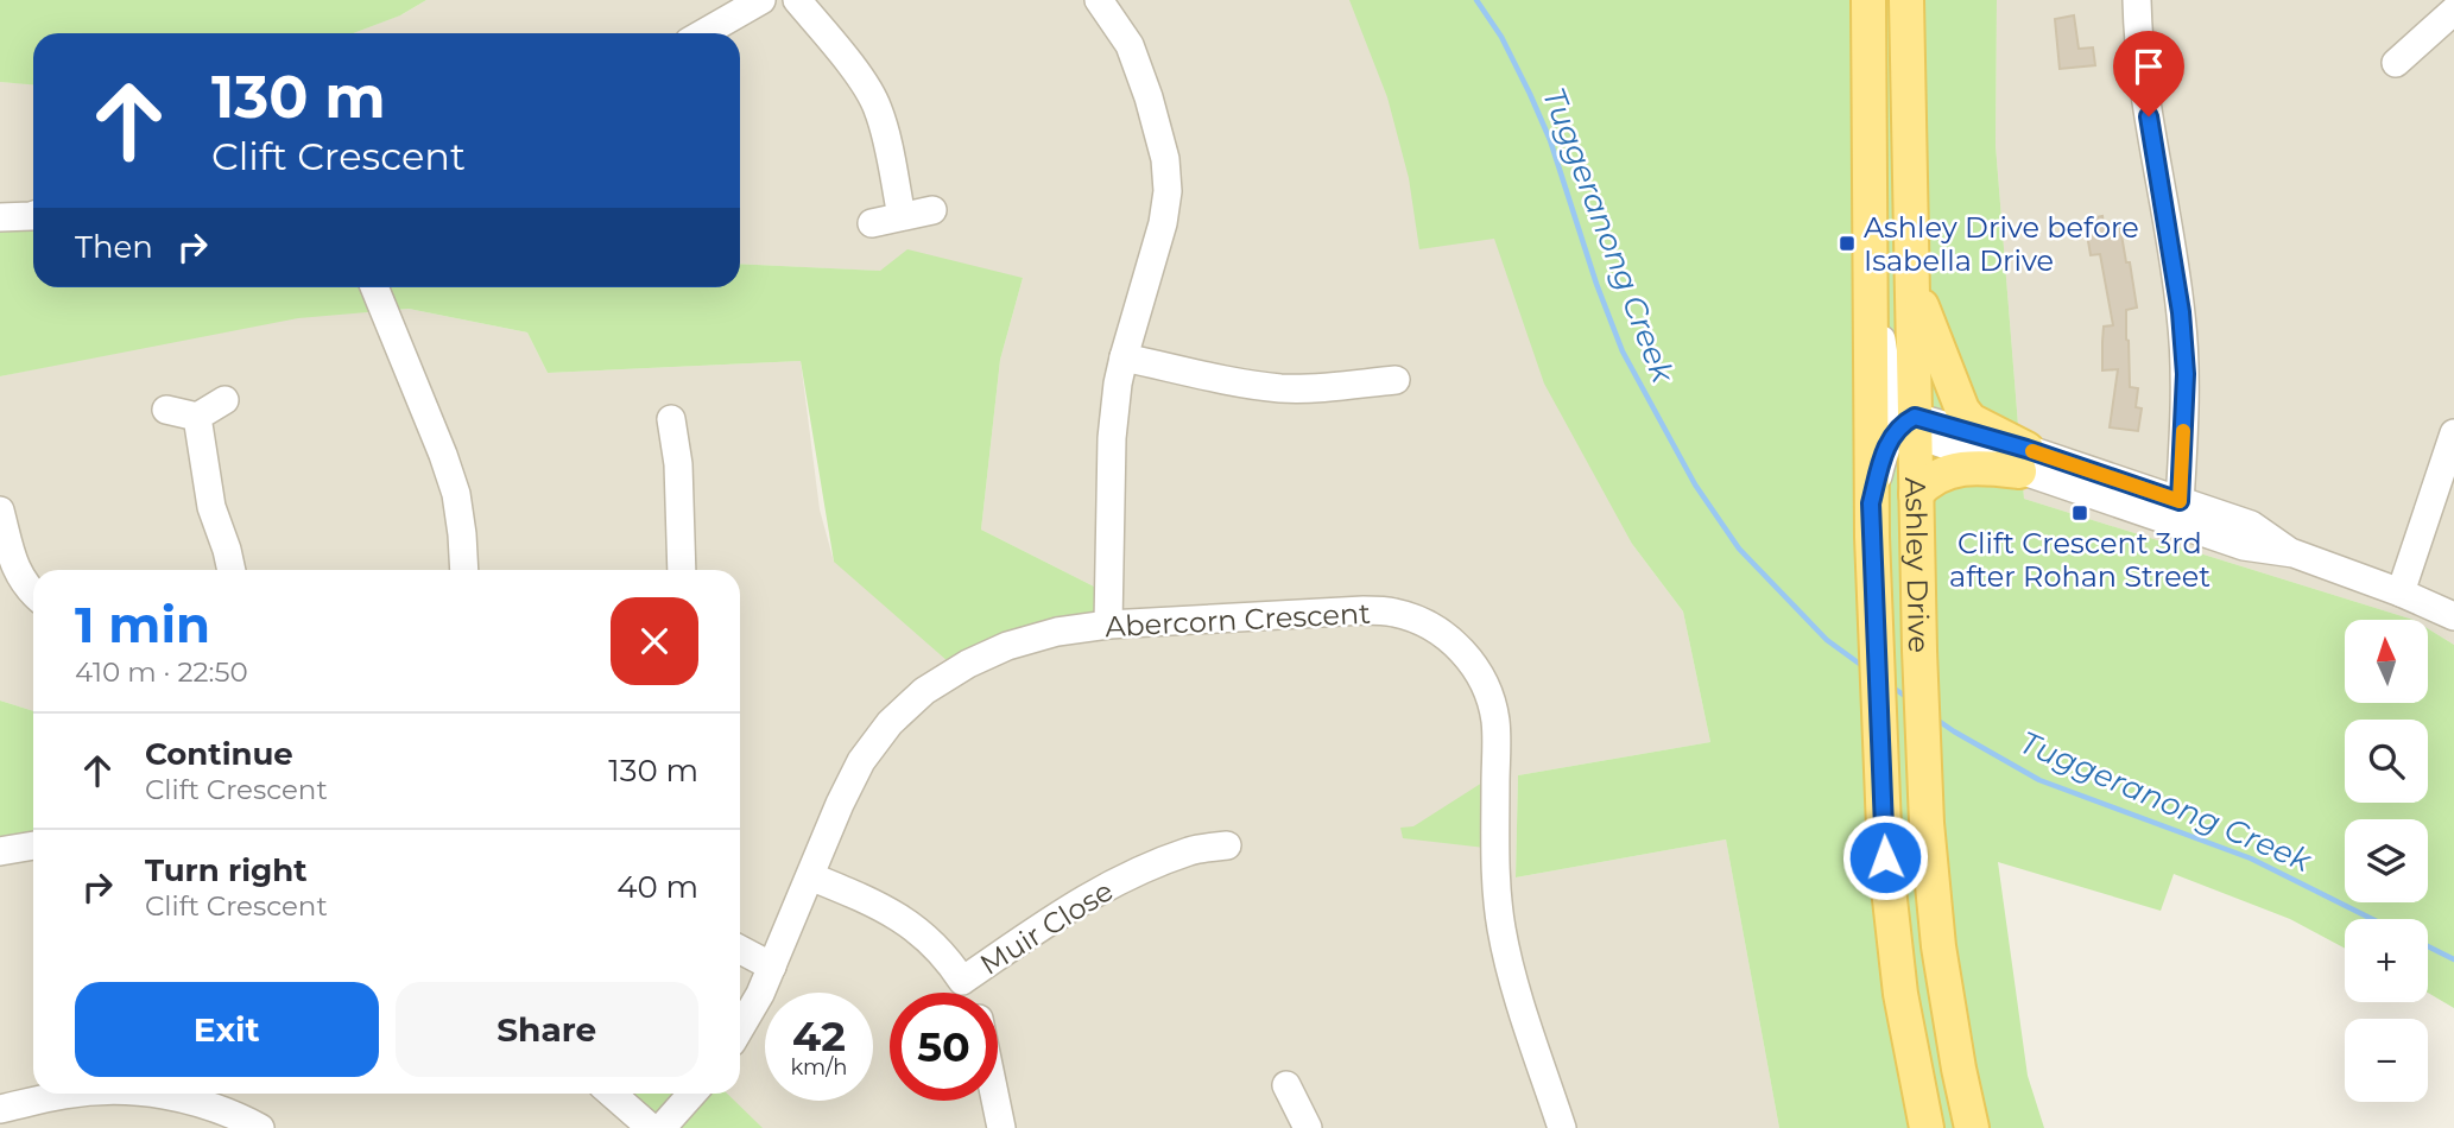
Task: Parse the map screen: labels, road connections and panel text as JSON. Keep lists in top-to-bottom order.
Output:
{
  "streets": {
    "main road": ["Ashley Drive"],
    "street": ["Abercorn Crescent", "Muir Close"]
  },
  "crossings": [
    ["Abercorn Crescent", "Muir Close"]
  ],
  "water": ["Tuggeranong Creek"],
  "places": {
    "transit": ["Ashley Drive before Isabella Drive", "Clift Crescent 3rd after Rohan Street"]
  },
  "north": "top",
  "page": {
    "turn": ["130 m", "Clift Crescent"],
    "then": "Then",
    "heading": ["1 min", "410 m · 22:50"],
    "map_buttons": ["+", "−"],
    "list": [
      {
        "name": "Continue",
        "note": "Clift Crescent",
        "value": "130 m"
      },
      {
        "name": "Turn right",
        "note": "Clift Crescent",
        "value": "40 m"
      }
    ],
    "buttons": ["Exit", "Share"],
    "speed": "42 km/h",
    "limit": "50"
  }
}
